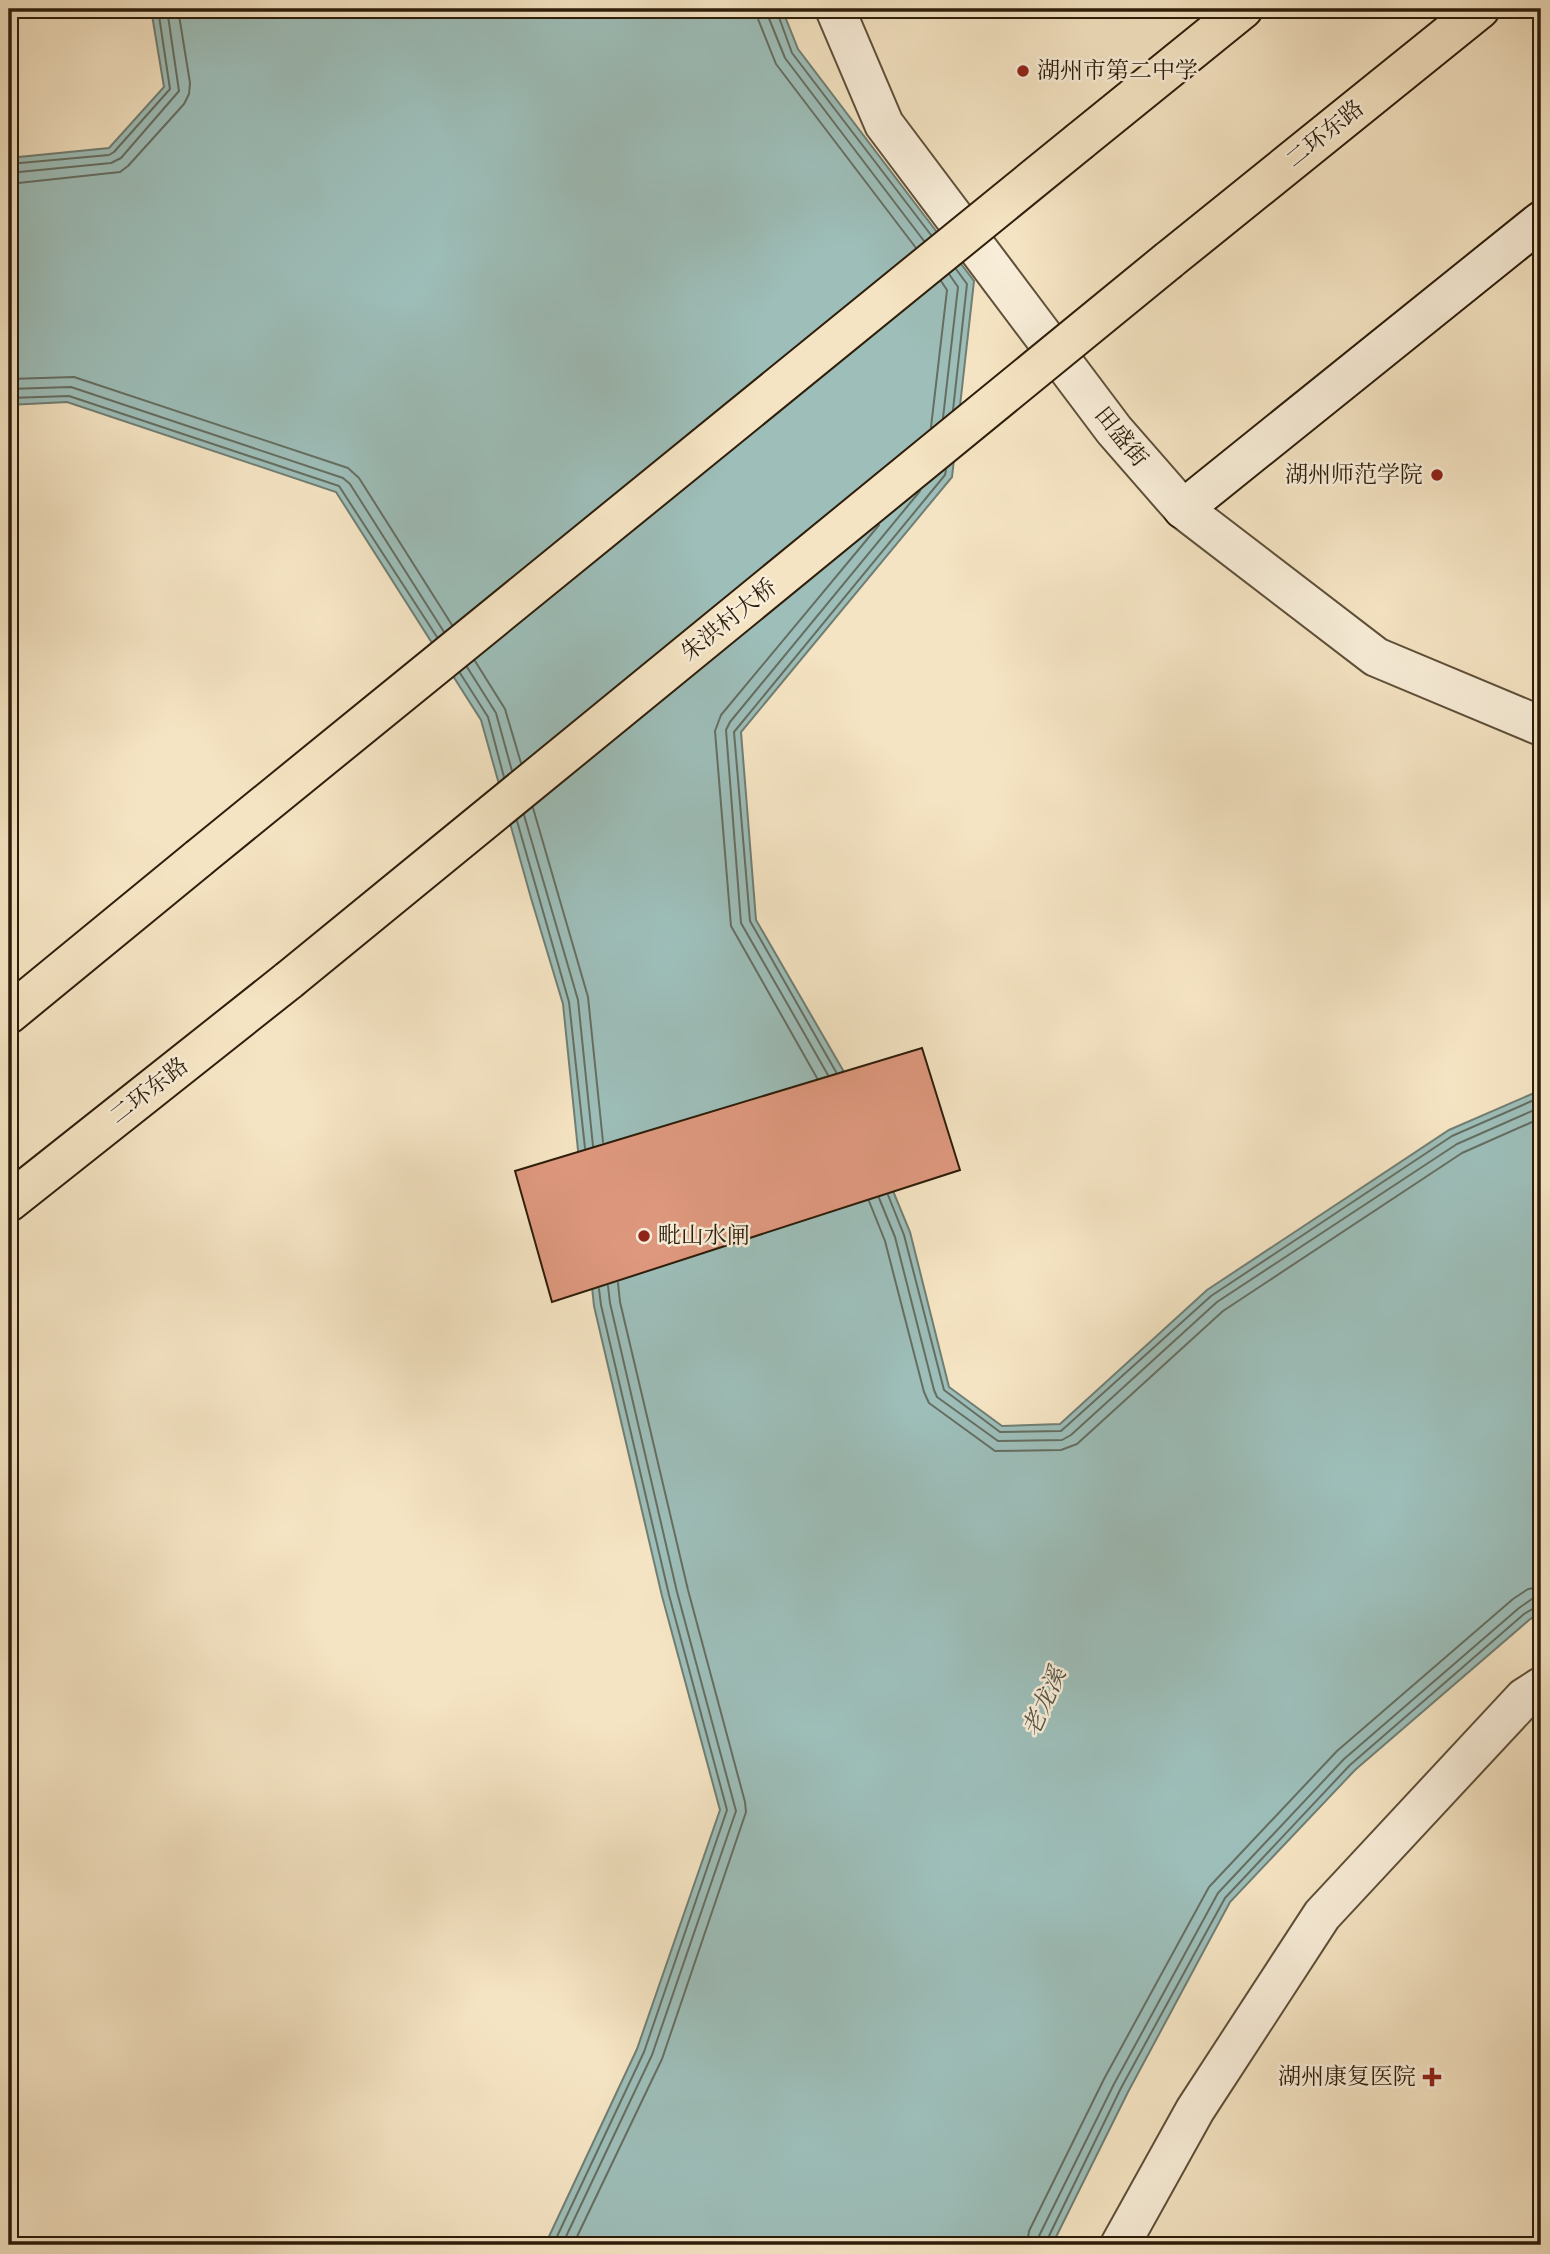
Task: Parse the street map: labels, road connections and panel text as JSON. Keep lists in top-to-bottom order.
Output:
{
  "streets": {
    "main road": ["二环东路", "朱洪村大桥"],
    "street": ["田盛街"]
  },
  "crossings": [
    ["二环东路", "朱洪村大桥"]
  ],
  "water": ["老龙溪"],
  "places": {
    "other": ["湖州市第二中学", "湖州师范学院", "毗山水闸"],
    "health": ["湖州康复医院"]
  }
}
